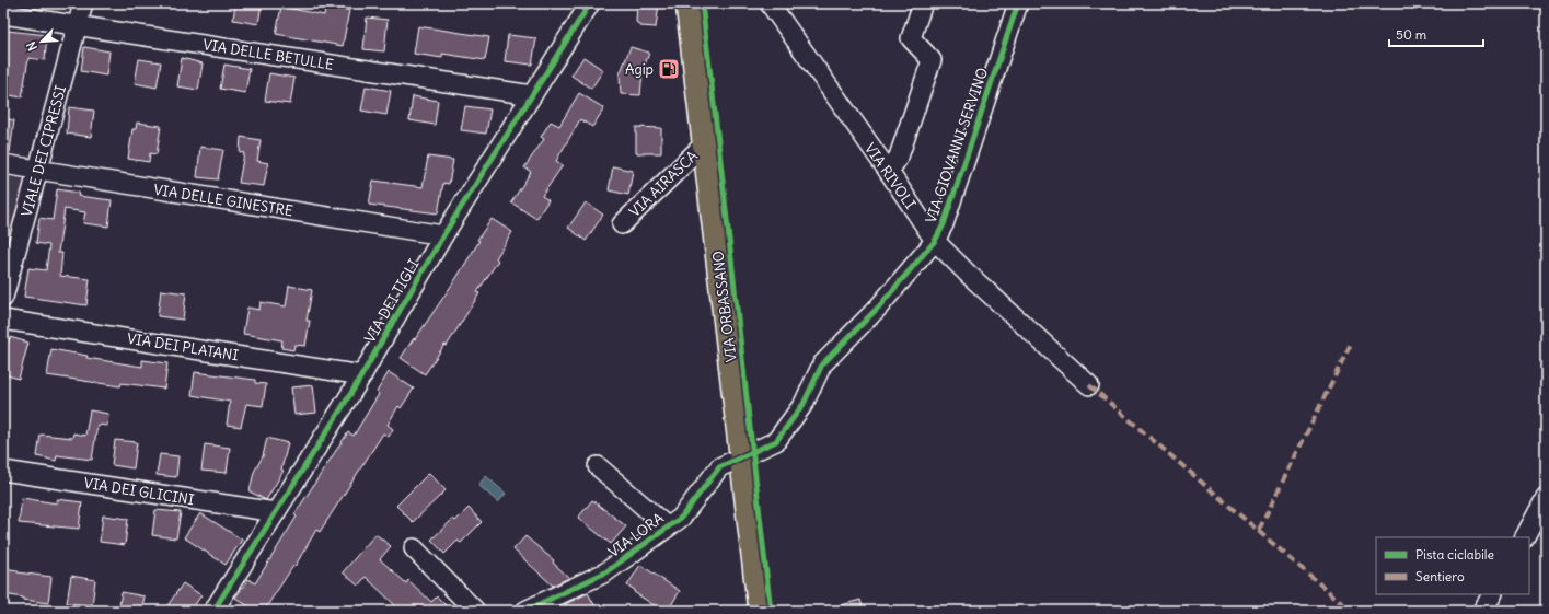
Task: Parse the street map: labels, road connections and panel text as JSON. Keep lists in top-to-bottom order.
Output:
{
  "streets": {
    "main road": ["VIA ORBASSANO"],
    "street": [
      "VIA DELLE BETULLE",
      "VIA GIOVANNI SERVINO",
      "VIALE DEI CIPRESSI",
      "VIA RIVOLI",
      "VIA AIRASCA",
      "VIA DELLE GINESTRE",
      "VIA DEI TIGLI",
      "VIA DEI PLATANI",
      "VIA DEI GLICINI",
      "VIA LORA"
    ]
  },
  "crossings": [
    ["VIA DELLE BETULLE", "VIALE DEI CIPRESSI"],
    ["VIA DELLE BETULLE", "VIA DEI TIGLI"],
    ["VIA GIOVANNI SERVINO", "VIA RIVOLI"],
    ["VIA GIOVANNI SERVINO", "VIA ORBASSANO"],
    ["VIA GIOVANNI SERVINO", "VIA LORA"],
    ["VIALE DEI CIPRESSI", "VIA DELLE GINESTRE"],
    ["VIA AIRASCA", "VIA ORBASSANO"],
    ["VIA DELLE GINESTRE", "VIA DEI TIGLI"],
    ["VIA DEI TIGLI", "VIA DEI PLATANI"],
    ["VIA DEI TIGLI", "VIA DEI GLICINI"],
    ["VIA ORBASSANO", "VIA LORA"]
  ],
  "places": {
    "fuel station": ["Agip"]
  },
  "legend": ["Pista ciclabile", "Sentiero"],
  "scale_bar": "50 m",
  "north": "bottom left"
}
